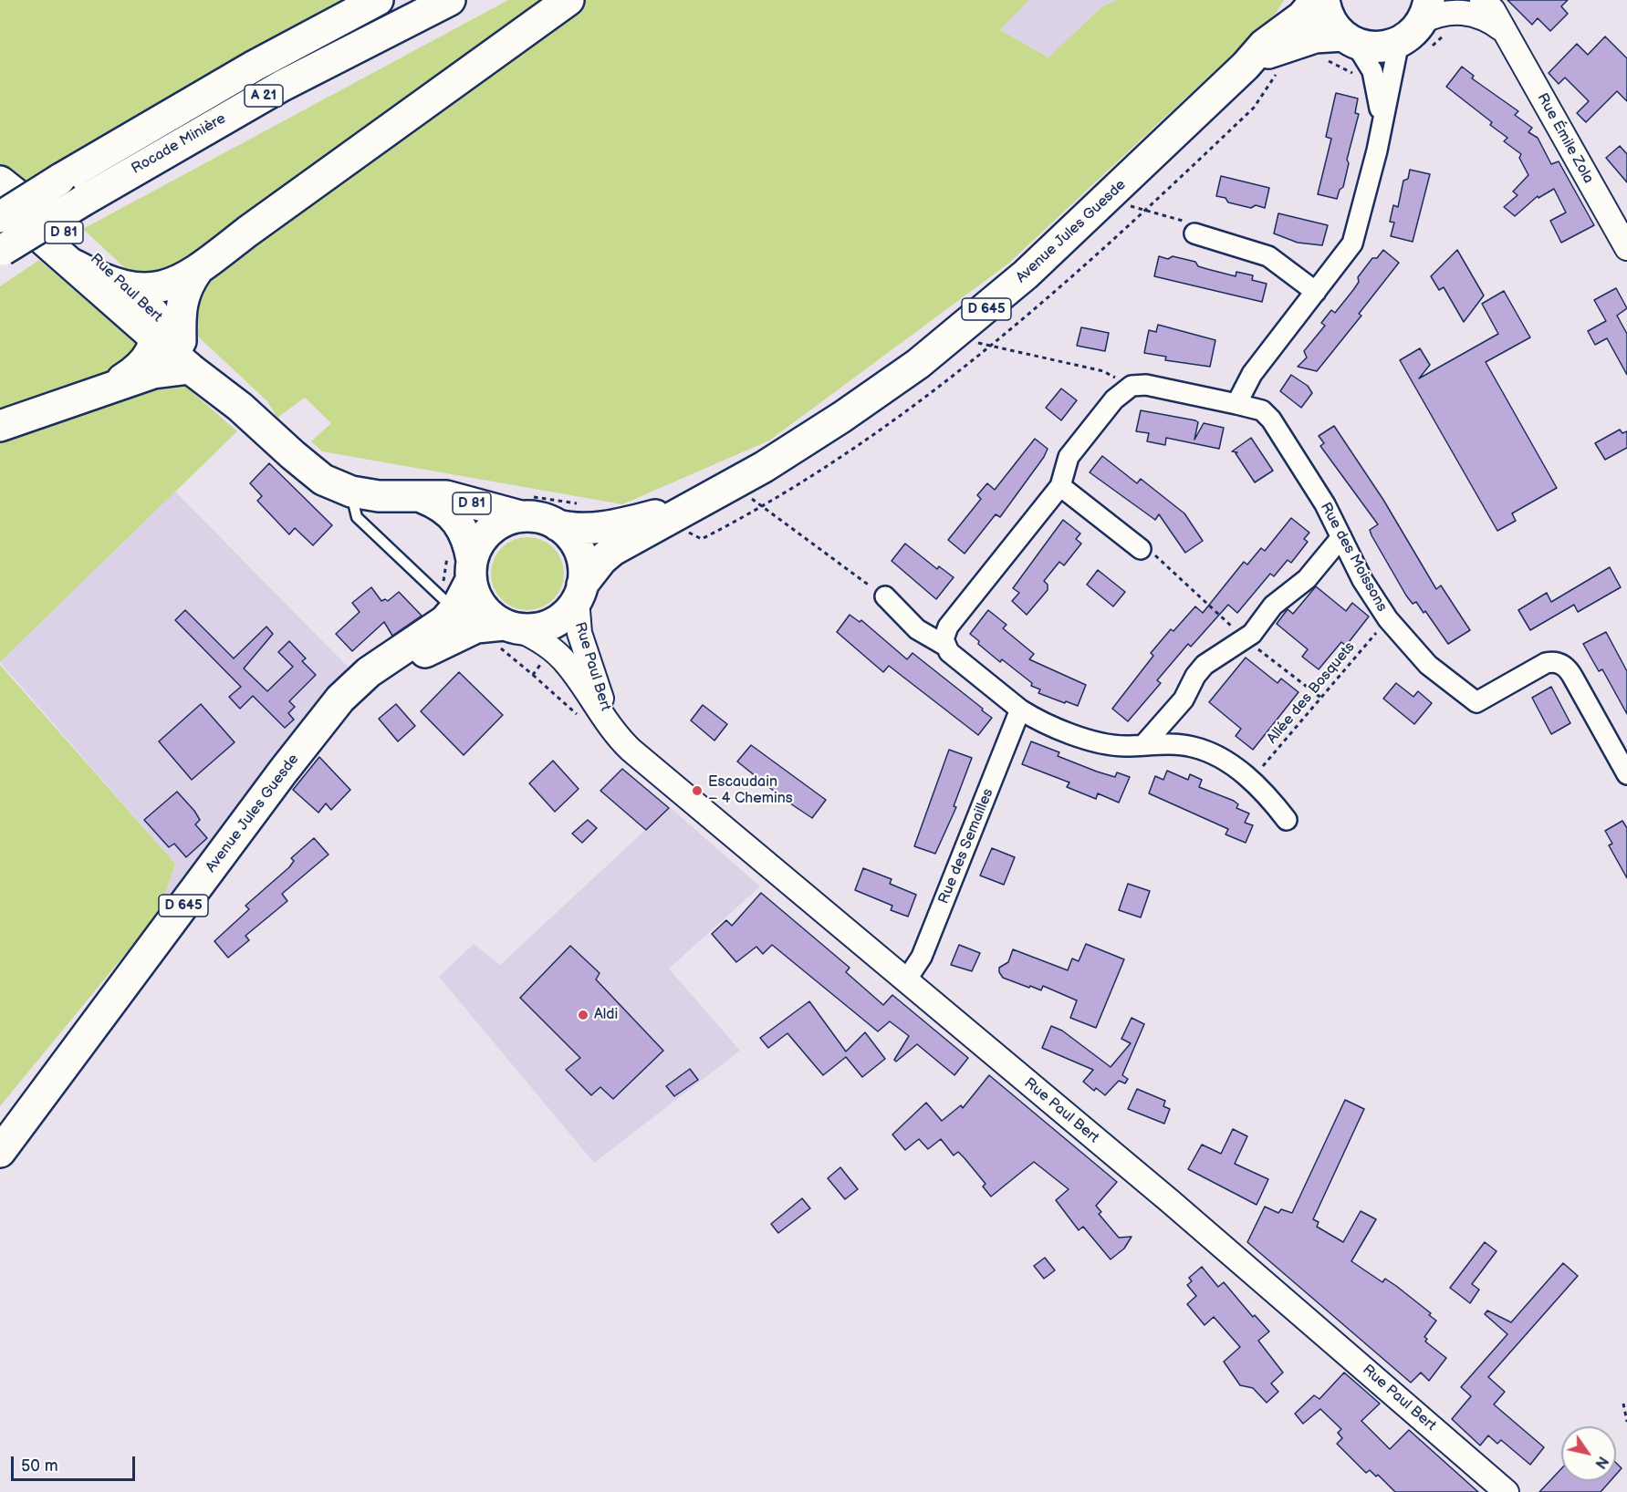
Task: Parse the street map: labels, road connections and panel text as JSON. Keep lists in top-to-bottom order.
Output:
{
  "streets": {
    "main road": [
      "A 21",
      "Rocade Minière",
      "Avenue Jules Guesde",
      "D 81",
      "Rue Paul Bert",
      "D 645"
    ],
    "street": ["Rue Émile Zola", "Rue des Moissons", "Rue des Semailles"],
    "path": ["Allée des Bosquets"]
  },
  "crossings": [
    ["Avenue Jules Guesde", "Rue Paul Bert"],
    ["Rue Paul Bert", "Rue des Semailles"],
    ["Rue des Moissons", "Allée des Bosquets"]
  ],
  "places": ["Escaudain – 4 Chemins", "Aldi"],
  "scale_bar": "50 m",
  "north": "bottom right"
}
